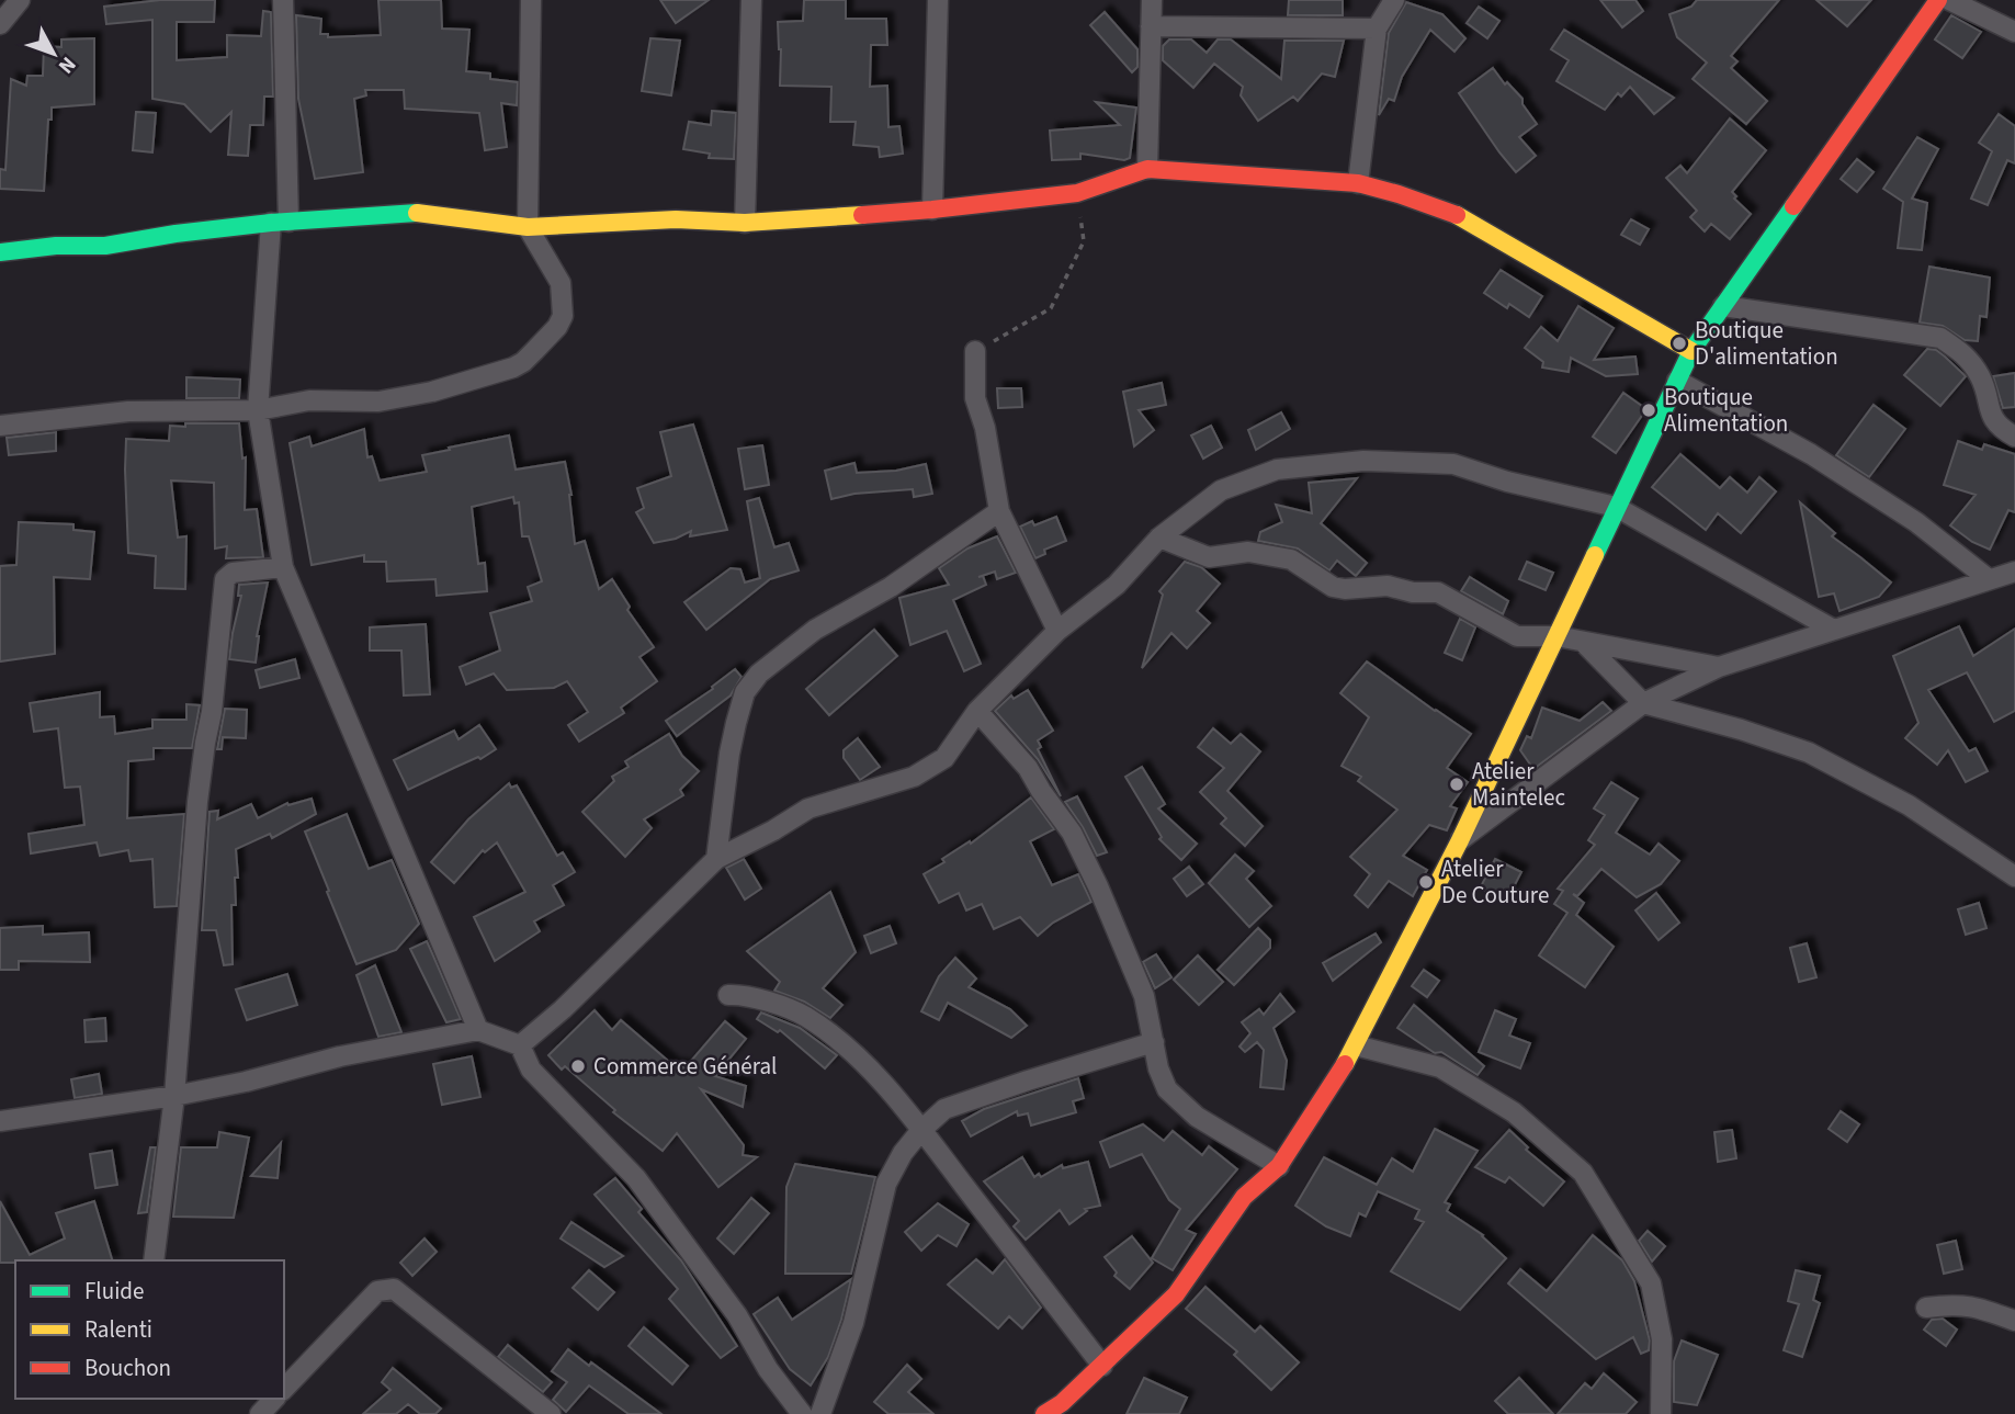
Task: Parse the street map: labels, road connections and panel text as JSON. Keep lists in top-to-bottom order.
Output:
{
  "places": [
    "Boutique D'alimentation",
    "Boutique Alimentation",
    "Atelier Maintelec",
    "Atelier De Couture",
    "Commerce Général"
  ],
  "legend": ["Fluide", "Ralenti", "Bouchon"],
  "north": "bottom right"
}
